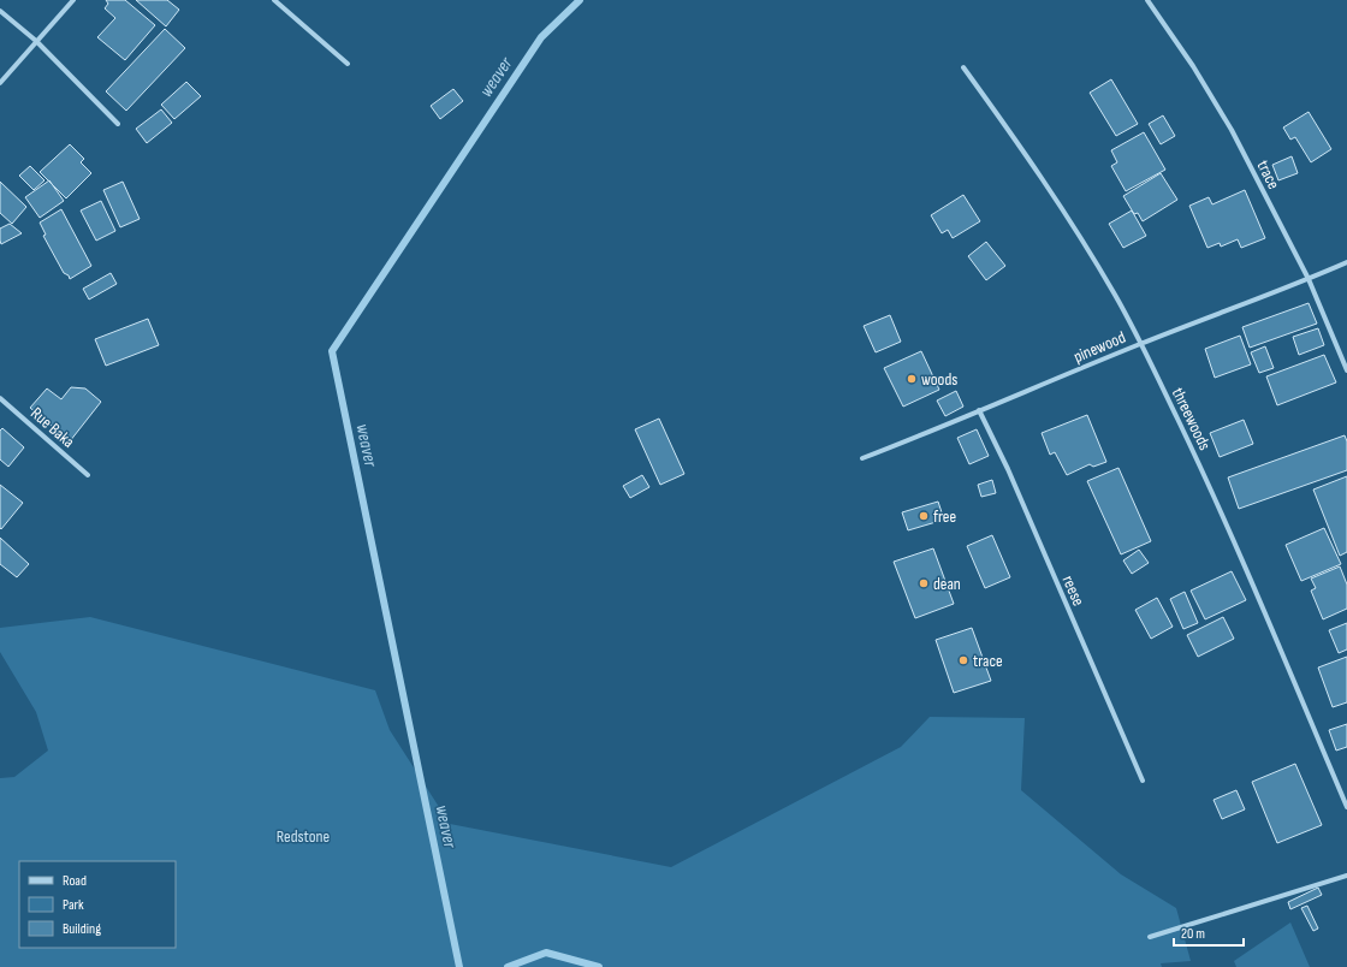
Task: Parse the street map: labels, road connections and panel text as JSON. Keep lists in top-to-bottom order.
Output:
{
  "streets": {
    "street": [
      "trace",
      "pinewood",
      "threewoods",
      "Rue Baka",
      "reese"
    ]
  },
  "crossings": [
    ["trace", "pinewood"],
    ["pinewood", "threewoods"],
    ["pinewood", "reese"]
  ],
  "water": ["weaver"],
  "parks": ["Redstone"],
  "places": [
    "woods",
    "free",
    "dean",
    "trace"
  ],
  "legend": ["Road", "Park", "Building"],
  "scale_bar": "20 m"
}
